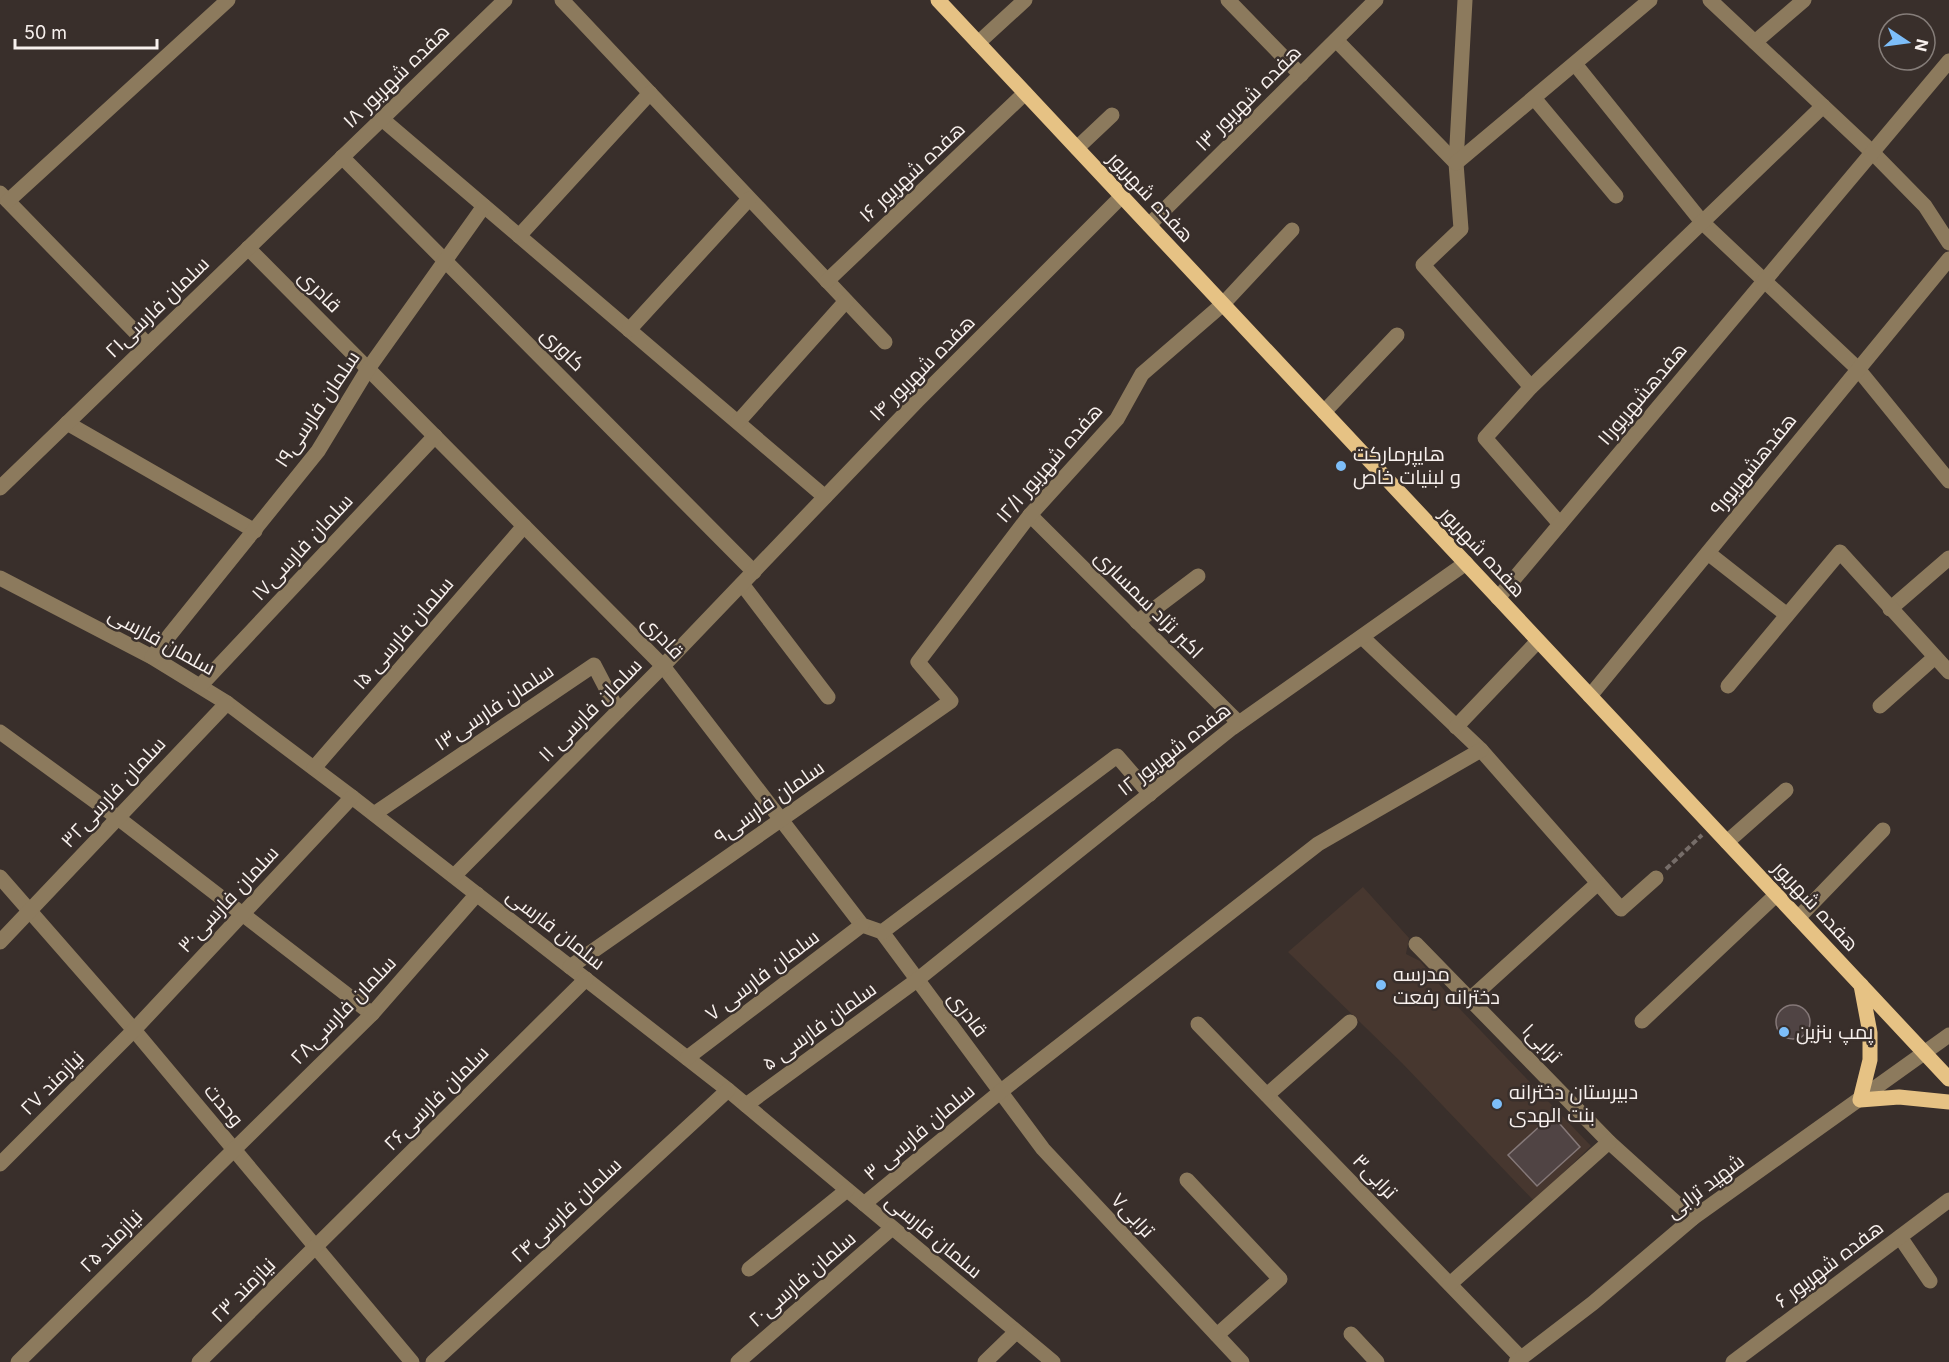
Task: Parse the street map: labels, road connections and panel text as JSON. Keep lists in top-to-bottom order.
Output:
{
  "streets": {
    "main road": ["هفده شهریور"],
    "street": [
      "هفده شهریور ۱۸",
      "هفده شهریور ۱۳",
      "هفده شهریور ۱۶",
      "قادری",
      "سلمان فارسی۲۱",
      "کاوری",
      "هفده شهریور ۱۴",
      "هفدهشهریور۱۱",
      "سلمان فارسی۱۹",
      "هفده شهریور ۱۲/۱",
      "هفدهشهریور۹",
      "سلمان فارسی۱۷",
      "اکبر نژاد سمساری",
      "سلمان فارسی ۱۵",
      "سلمان فارسی",
      "سلمان فارسی۱۳",
      "سلمان فارسی ۱۱",
      "هفده شهریور ۱۲",
      "سلمان فارسی۳۲",
      "سلمان فارسی۹",
      "سلمان فارسی۳۰",
      "سلمان فارسی ۷",
      "سلمان فارسی۲۸",
      "سلمان فارسی ۵",
      "ترابی۱",
      "نیازمند ۲۷",
      "سلمان فارسی۲۶",
      "وحدت",
      "سلمان فارسی ۳",
      "ترابی۳",
      "شهید ترابی",
      "سلمان فارسی۲۴",
      "ترابی۷",
      "نیازمند ۲۵",
      "هفده شهریور ۶",
      "سلمان فارسی۲۰",
      "نیازمند ۲۳"
    ]
  },
  "crossings": [
    ["هفده شهریور ۱۸", "سلمان فارسی۲۱"],
    ["هفده شهریور ۱۸", "کاوری"],
    ["هفده شهریور ۱۳", "هفده شهریور"],
    ["هفده شهریور ۱۶", "هفده شهریور"],
    ["هفده شهریور", "هفده شهریور ۱۴"],
    ["هفده شهریور", "هفدهشهریور۱۱"],
    ["هفده شهریور", "هفده شهریور ۱۲/۱"],
    ["هفده شهریور", "هفدهشهریور۹"],
    ["هفده شهریور", "هفده شهریور ۱۲"],
    ["هفده شهریور", "شهید ترابی"],
    ["قادری", "سلمان فارسی۲۱"],
    ["قادری", "سلمان فارسی۱۹"],
    ["قادری", "سلمان فارسی۱۷"],
    ["قادری", "سلمان فارسی ۱۵"],
    ["قادری", "سلمان فارسی ۱۱"],
    ["قادری", "هفده شهریور ۱۲"],
    ["قادری", "سلمان فارسی۹"],
    ["قادری", "سلمان فارسی ۷"],
    ["قادری", "سلمان فارسی ۵"],
    ["قادری", "سلمان فارسی ۳"],
    ["قادری", "ترابی۷"],
    ["سلمان فارسی۲۱", "کاوری"],
    ["کاوری", "هفده شهریور ۱۴"],
    ["کاوری", "سلمان فارسی۱۹"],
    ["کاوری", "سلمان فارسی ۱۱"],
    ["هفده شهریور ۱۴", "سلمان فارسی ۱۱"],
    ["سلمان فارسی۱۹", "سلمان فارسی"],
    ["هفده شهریور ۱۲/۱", "اکبر نژاد سمساری"],
    ["هفده شهریور ۱۲/۱", "سلمان فارسی۹"],
    ["سلمان فارسی۱۷", "سلمان فارسی"],
    ["اکبر نژاد سمساری", "هفده شهریور ۱۲"],
    ["سلمان فارسی ۱۵", "سلمان فارسی"],
    ["سلمان فارسی", "سلمان فارسی۱۳"],
    ["سلمان فارسی", "سلمان فارسی ۱۱"],
    ["سلمان فارسی", "سلمان فارسی۳۲"],
    ["سلمان فارسی", "سلمان فارسی۹"],
    ["سلمان فارسی", "سلمان فارسی۳۰"],
    ["سلمان فارسی", "سلمان فارسی ۷"],
    ["سلمان فارسی", "سلمان فارسی۲۸"],
    ["سلمان فارسی", "سلمان فارسی ۵"],
    ["سلمان فارسی", "سلمان فارسی۲۶"],
    ["سلمان فارسی", "سلمان فارسی ۳"],
    ["سلمان فارسی", "سلمان فارسی۲۴"],
    ["سلمان فارسی", "سلمان فارسی۲۰"],
    ["سلمان فارسی۱۳", "سلمان فارسی ۱۱"],
    ["هفده شهریور ۱۲", "سلمان فارسی ۵"],
    ["سلمان فارسی۳۲", "وحدت"],
    ["سلمان فارسی۳۰", "نیازمند ۲۷"],
    ["سلمان فارسی۳۰", "وحدت"],
    ["سلمان فارسی۲۸", "وحدت"],
    ["سلمان فارسی۲۸", "نیازمند ۲۵"],
    ["ترابی۱", "شهید ترابی"],
    ["نیازمند ۲۷", "وحدت"],
    ["سلمان فارسی۲۶", "وحدت"],
    ["سلمان فارسی۲۶", "نیازمند ۲۳"],
    ["وحدت", "نیازمند ۲۵"],
    ["وحدت", "نیازمند ۲۳"],
    ["سلمان فارسی ۳", "ترابی۷"],
    ["ترابی۳", "شهید ترابی"]
  ],
  "places": [
    "هایپرمارکت و لبنیات خاص",
    "مدرسه دخترانه رفعت",
    "پمپ بنزین",
    "دبیرستان دخترانه بنت الهدی"
  ],
  "scale_bar": "50 m",
  "north": "right"
}
